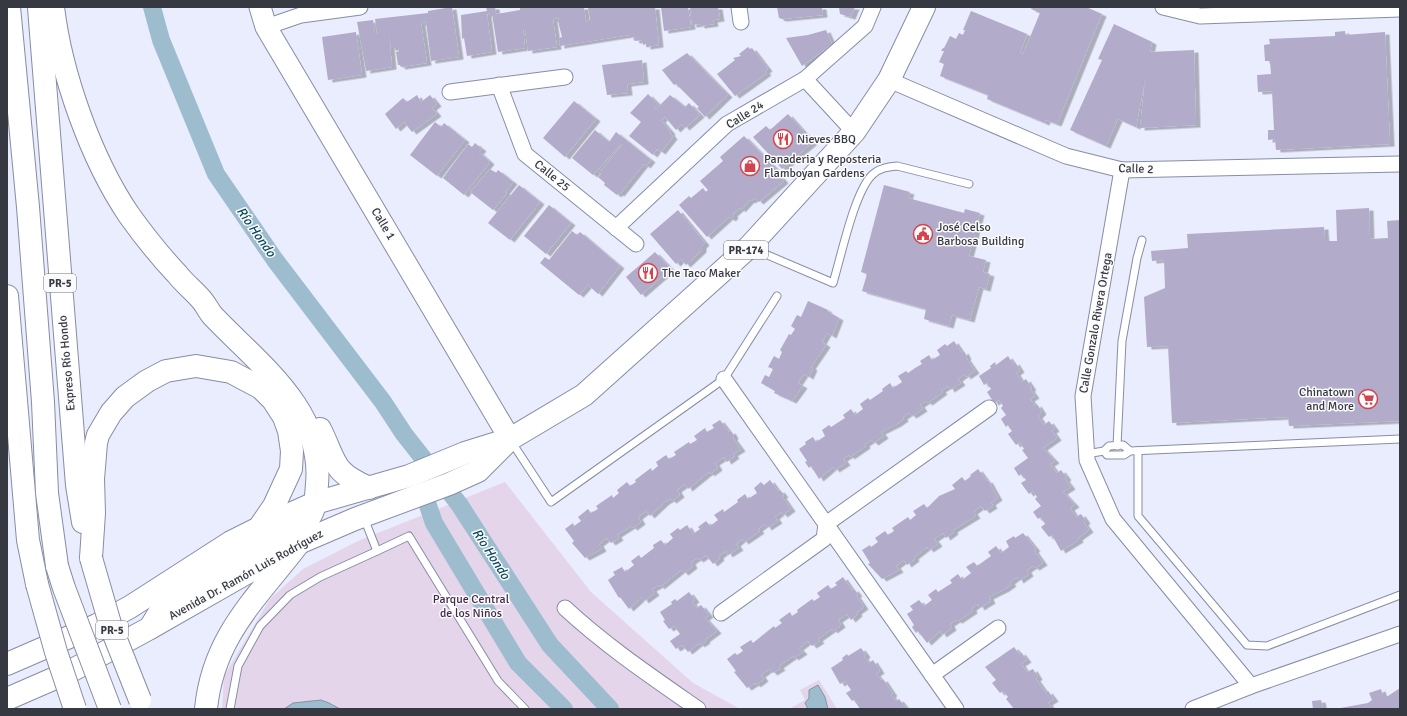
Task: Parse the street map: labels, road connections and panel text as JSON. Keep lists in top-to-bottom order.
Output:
{
  "streets": {
    "main road": [
      "PR-174",
      "PR-5",
      "Expreso Río Hondo",
      "Avenida Dr. Ramón Luis Rodríguez"
    ],
    "street": [
      "Calle 24",
      "Calle 2",
      "Calle 25",
      "Calle 1",
      "Calle Gonzalo Rivera Ortega"
    ]
  },
  "crossings": [
    ["Calle 24", "Calle 25"],
    ["Calle 2", "Calle Gonzalo Rivera Ortega"],
    ["Calle 2", "Avenida Dr. Ramón Luis Rodríguez"],
    ["Calle 1", "Avenida Dr. Ramón Luis Rodríguez"]
  ],
  "water": ["Río Hondo"],
  "parks": ["Parque Central de los Niños"],
  "places": {
    "restaurant": ["Nieves BBQ", "The Taco Maker"],
    "shop": ["Panaderia y Reposteria Flamboyan Gardens"],
    "public building": ["José Celso Barbosa Building"],
    "supermarket": ["Chinatown and More"]
  }
}
